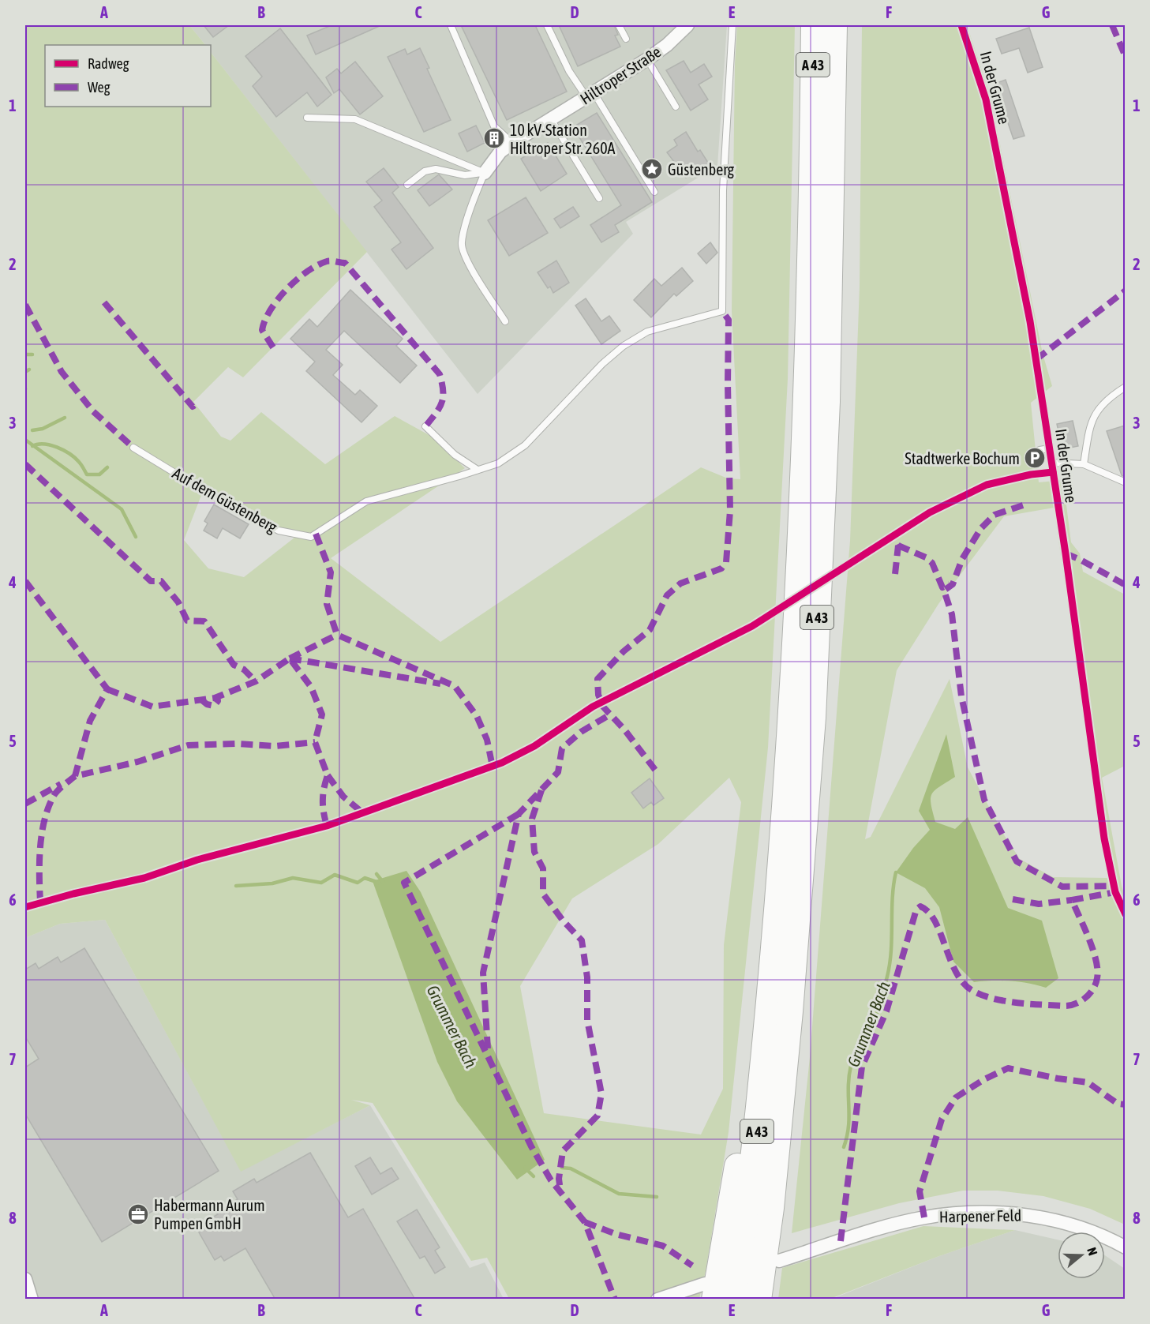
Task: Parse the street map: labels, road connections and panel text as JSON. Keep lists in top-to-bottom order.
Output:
{
  "streets": {
    "highway": ["A 43"],
    "street": ["Hiltroper Straße", "Harpener Feld"],
    "lane": ["In der Grume", "Auf dem Güstenberg"]
  },
  "crossings": [
    ["A 43", "Harpener Feld"]
  ],
  "water": ["Grummer Bach"],
  "places": {
    "building": ["10 kV-Station Hiltroper Str. 260A"],
    "place": ["Güstenberg"],
    "parking": ["Stadtwerke Bochum"],
    "office": ["Habermann Aurum Pumpen GmbH"]
  },
  "legend": ["Radweg", "Weg"],
  "north": "right",
  "grid": {
    "columns": [
      "A",
      "B",
      "C",
      "D",
      "E",
      "F",
      "G"
    ],
    "rows": [
      "1",
      "2",
      "3",
      "4",
      "5",
      "6",
      "7",
      "8"
    ]
  }
}
